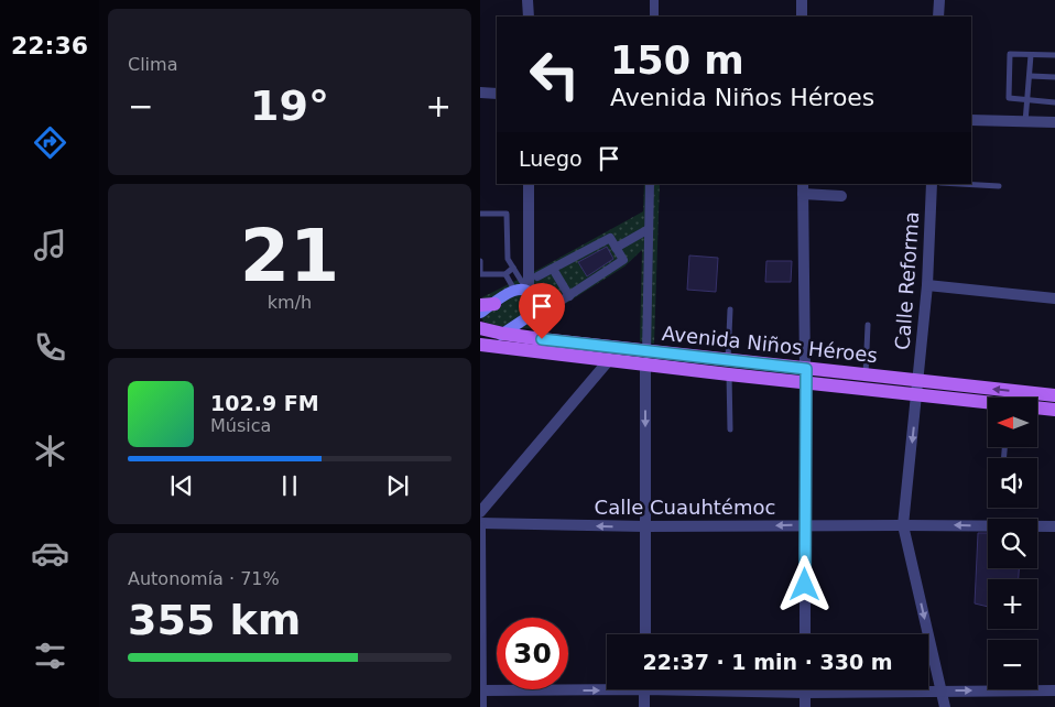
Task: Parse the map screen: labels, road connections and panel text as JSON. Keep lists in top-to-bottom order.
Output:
{
  "streets": {
    "main road": ["Avenida Niños Héroes"],
    "street": ["Calle Reforma", "Calle Cuauhtémoc"]
  },
  "crossings": [
    ["Calle Reforma", "Avenida Niños Héroes"],
    ["Calle Reforma", "Calle Cuauhtémoc"]
  ],
  "one_way": ["Calle Reforma", "Calle Cuauhtémoc"],
  "north": "left",
  "page": {
    "tabs": "22:36",
    "tile": [
      "Clima",
      ["21", "km/h"],
      ["Autonomía · 71%", "355 km"]
    ],
    "turn": ["150 m", "Avenida Niños Héroes"],
    "heat": ["−", "19°", "+"],
    "then": "Luego",
    "song": ["102.9 FM", "Música"],
    "map_buttons": ["+", "−"],
    "limit": "30",
    "trip": "22:37 · 1 min · 330 m"
  }
}
